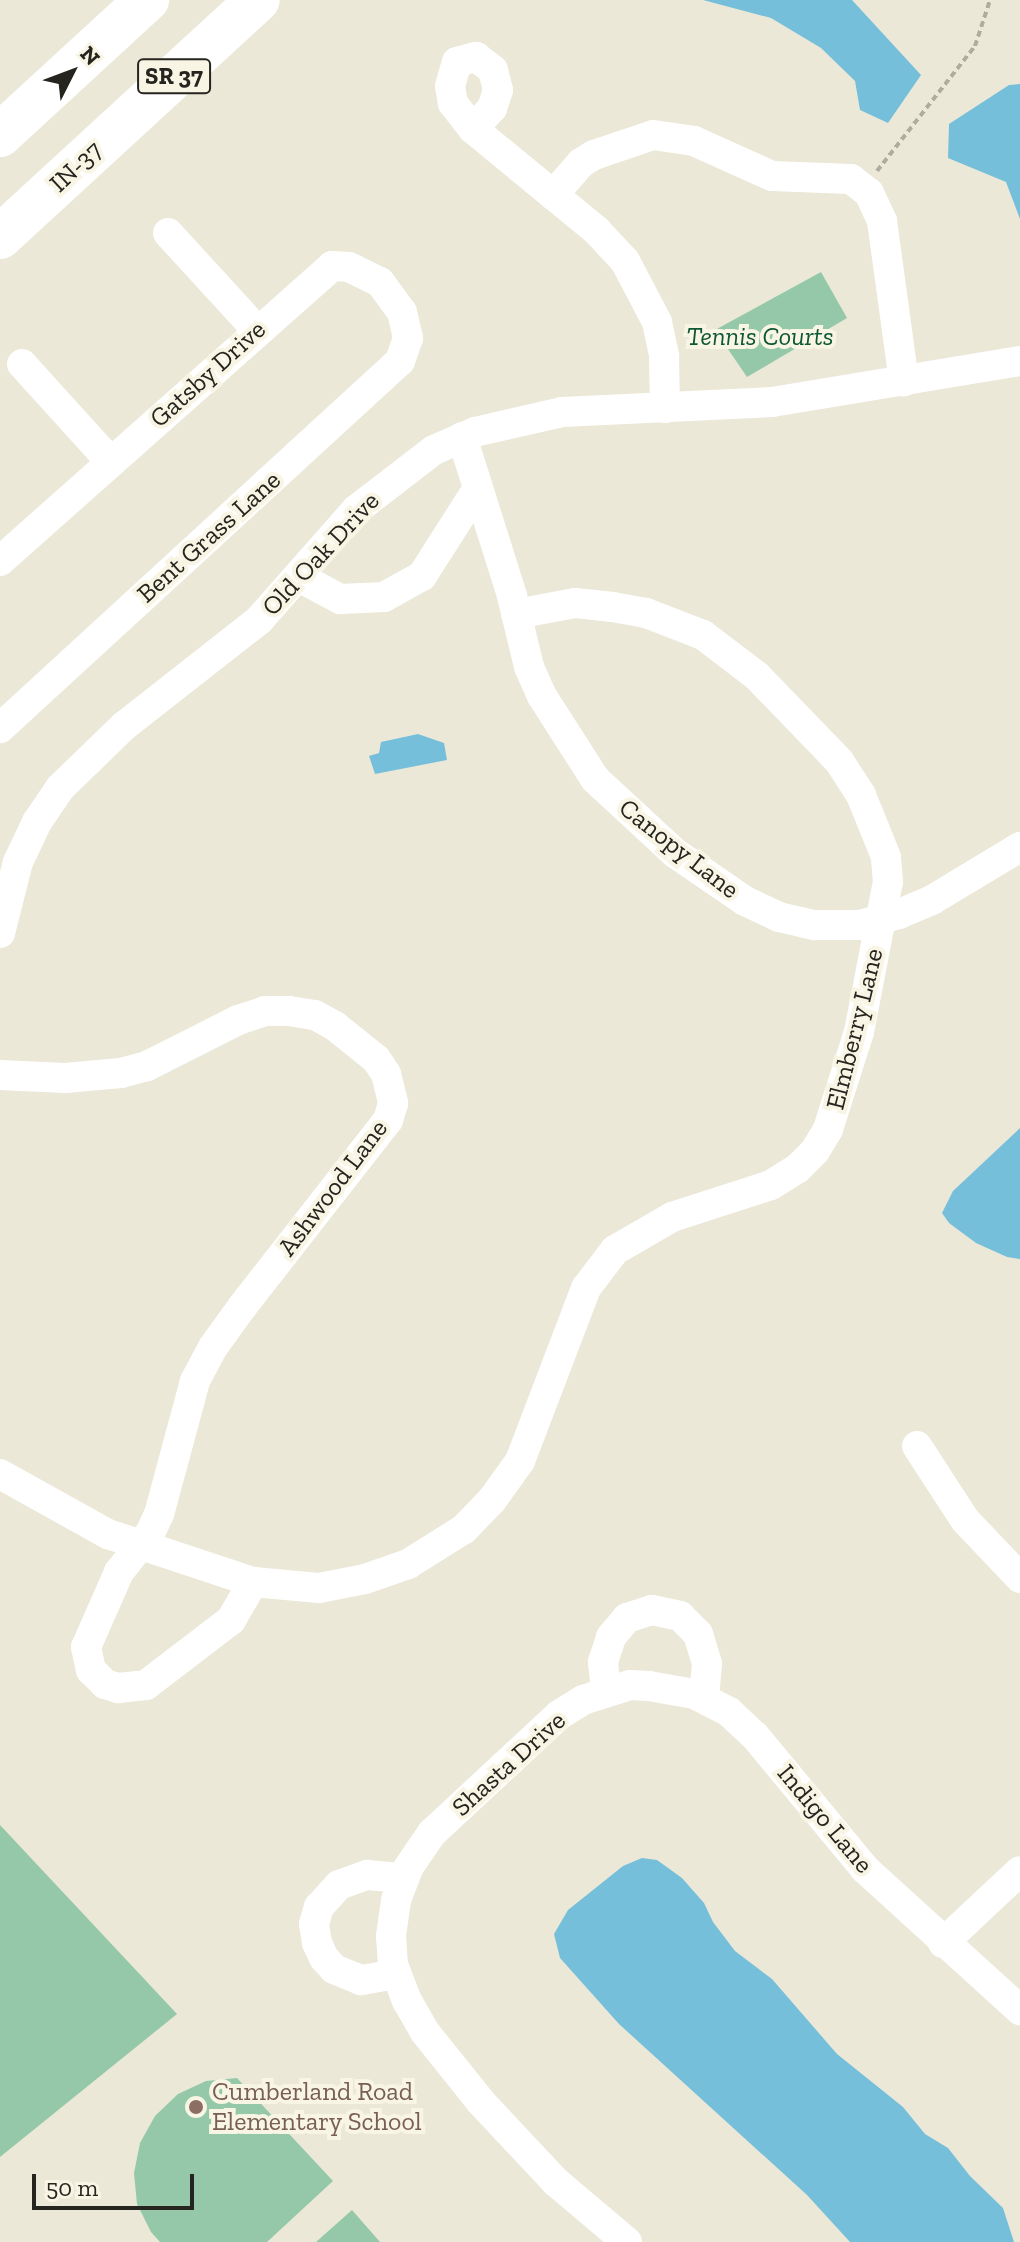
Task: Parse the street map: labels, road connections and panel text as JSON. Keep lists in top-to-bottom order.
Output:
{
  "streets": {
    "highway": ["SR 37", "IN-37"],
    "street": [
      "Gatsby Drive",
      "Bent Grass Lane",
      "Old Oak Drive",
      "Canopy Lane",
      "Elmberry Lane",
      "Ashwood Lane",
      "Shasta Drive",
      "Indigo Lane"
    ]
  },
  "crossings": [
    ["Gatsby Drive", "Bent Grass Lane"],
    ["Old Oak Drive", "Canopy Lane"],
    ["Canopy Lane", "Elmberry Lane"],
    ["Elmberry Lane", "Ashwood Lane"],
    ["Shasta Drive", "Indigo Lane"]
  ],
  "parks": ["Tennis Courts"],
  "places": ["Cumberland Road Elementary School"],
  "scale_bar": "50 m",
  "north": "top right"
}
